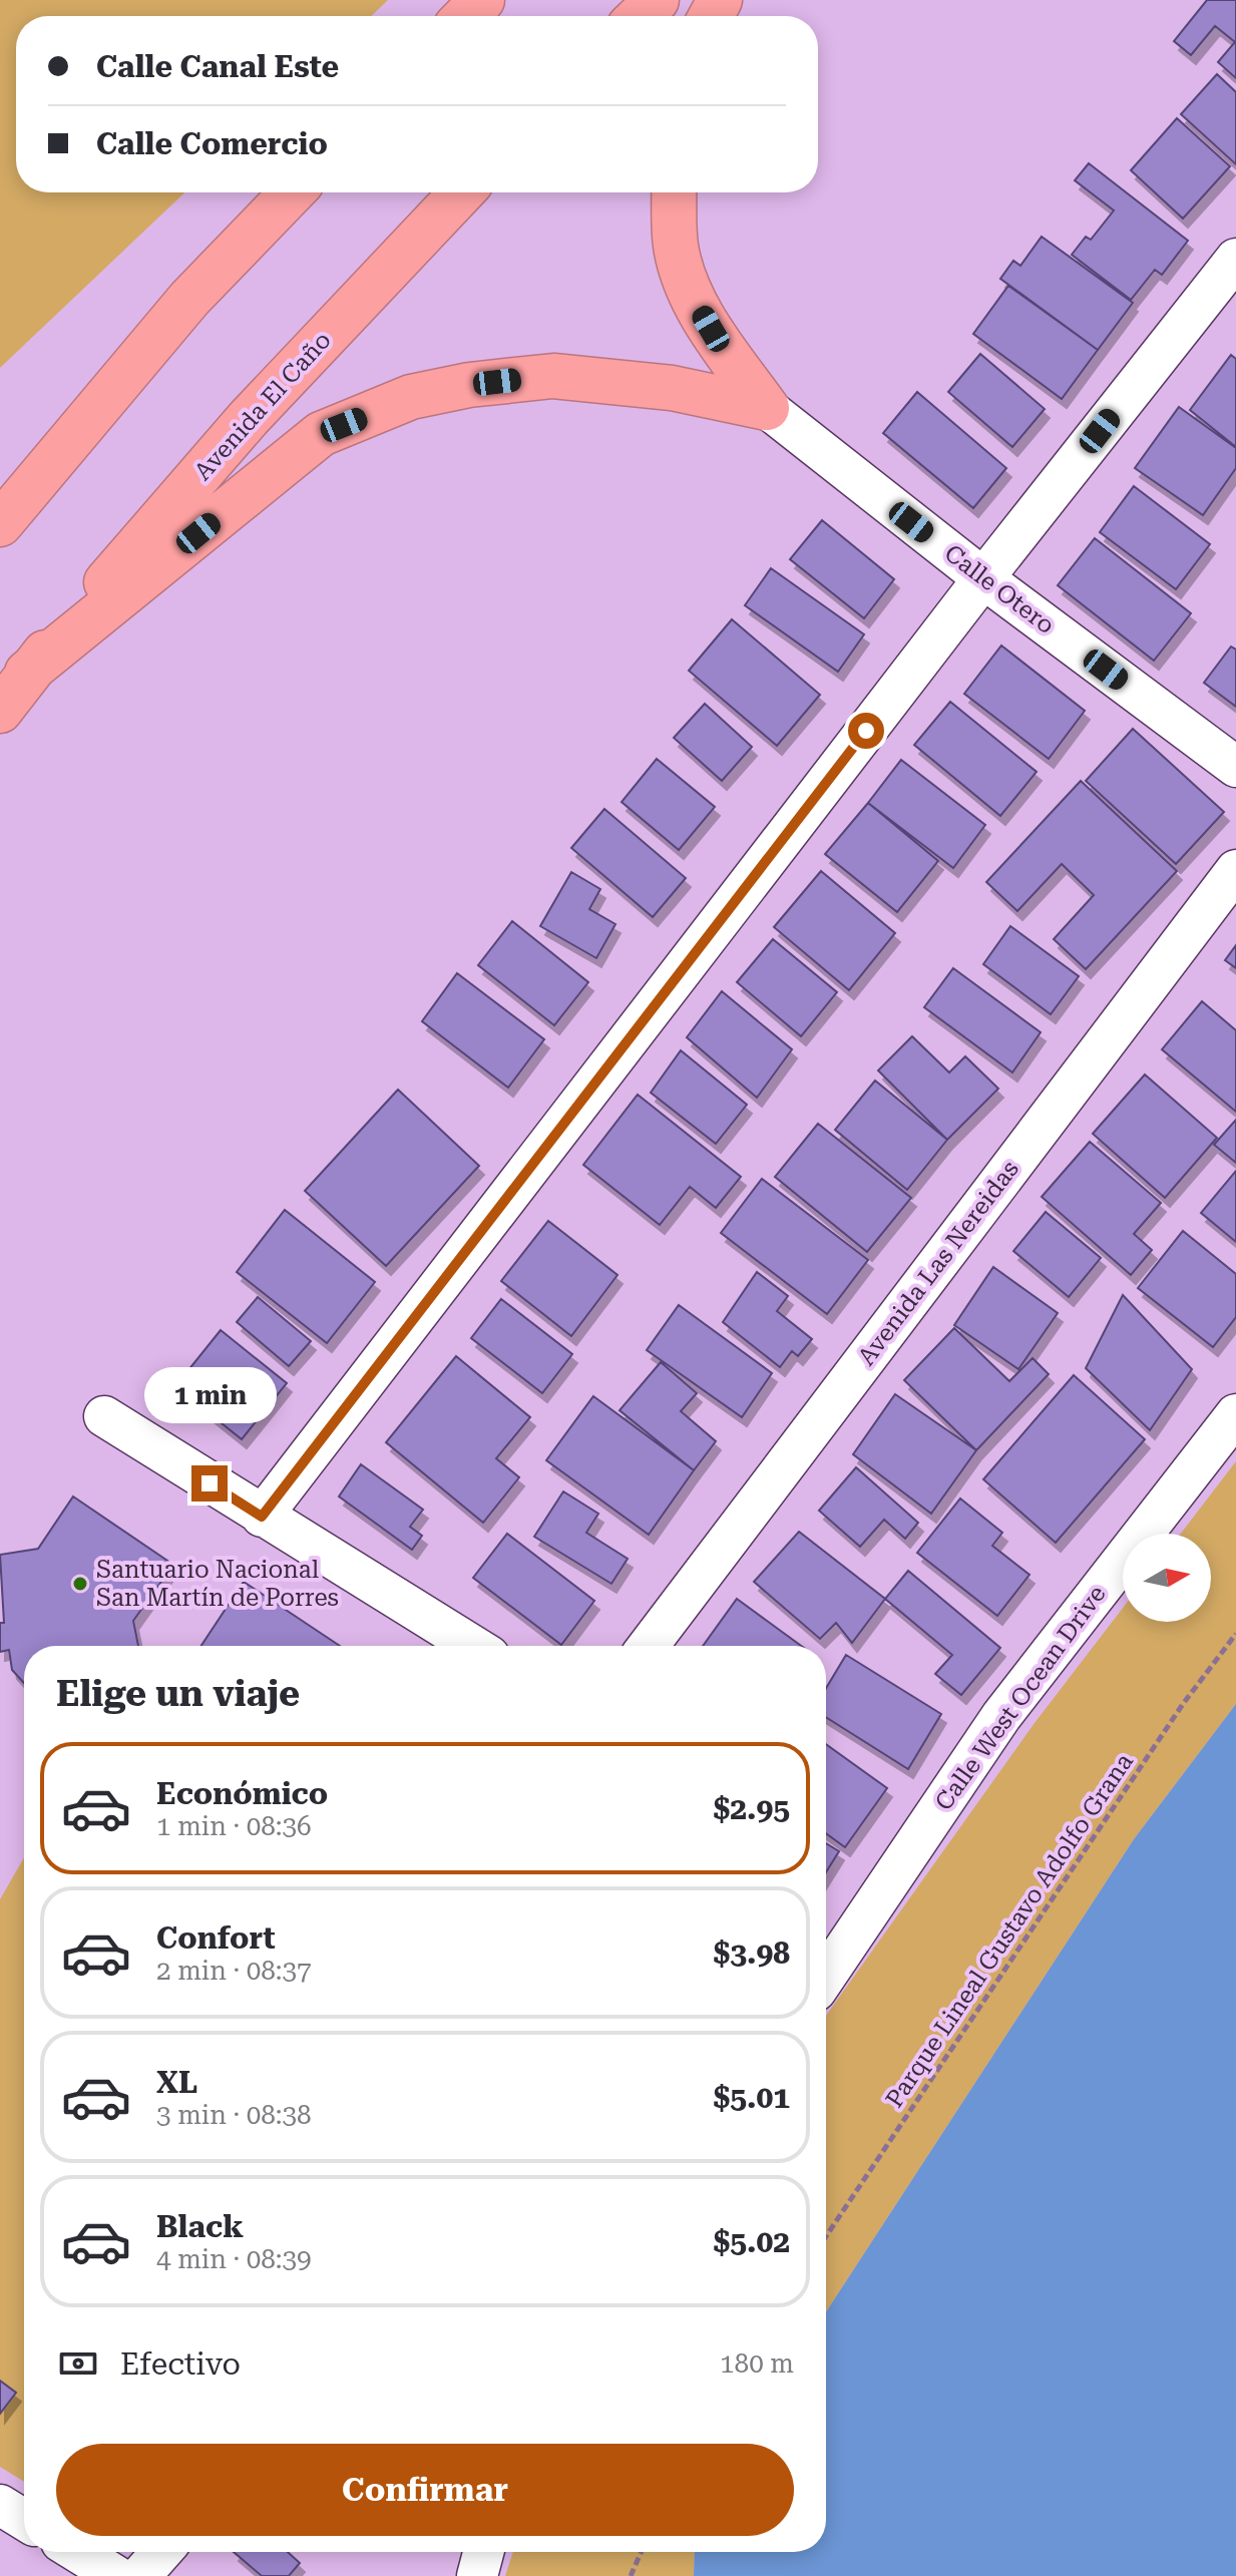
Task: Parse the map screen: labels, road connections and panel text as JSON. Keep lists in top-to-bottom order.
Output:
{
  "streets": {
    "highway": ["Avenida El Caño"],
    "street": ["Calle Otero", "Avenida Las Nereidas", "Calle West Ocean Drive"],
    "path": ["Parque Lineal Gustavo Adolfo Grana"]
  },
  "places": ["Santuario Nacional San Martín de Porres"],
  "north": "right",
  "page": {
    "banner": ["Calle Canal Este", "Calle Comercio"],
    "bubble": "1 min",
    "heading": "Elige un viaje",
    "list": [
      {
        "name": "Económico",
        "note": "1 min · 08:36",
        "value": "$2.95"
      },
      {
        "name": "Confort",
        "note": "2 min · 08:37",
        "value": "$3.98"
      },
      {
        "name": "XL",
        "note": "3 min · 08:38",
        "value": "$5.01"
      },
      {
        "name": "Black",
        "note": "4 min · 08:39",
        "value": "$5.02"
      }
    ],
    "pay": ["Efectivo", "180 m"],
    "buttons": "Confirmar"
  }
}
